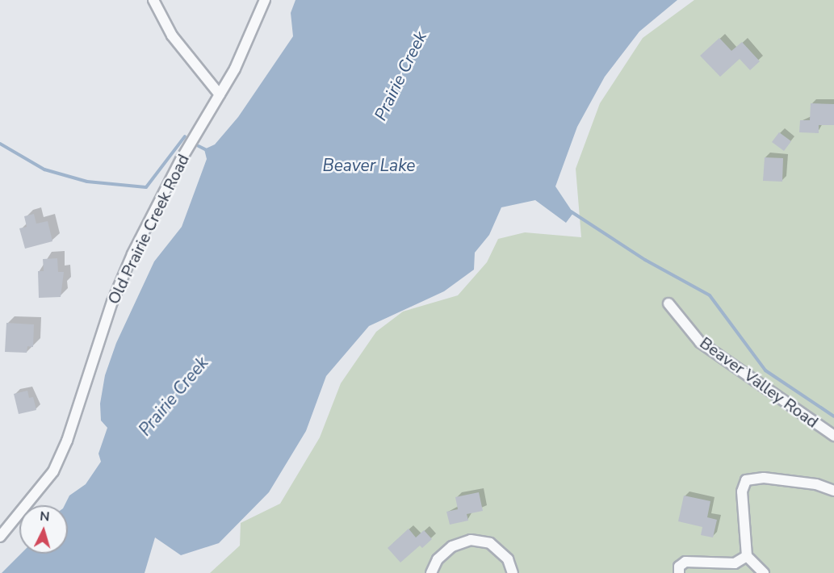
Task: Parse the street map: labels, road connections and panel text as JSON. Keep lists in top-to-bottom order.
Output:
{
  "streets": {
    "street": ["Old Prairie Creek Road", "Beaver Valley Road"]
  },
  "water": ["Prairie Creek", "Beaver Lake"],
  "north": "top"
}
